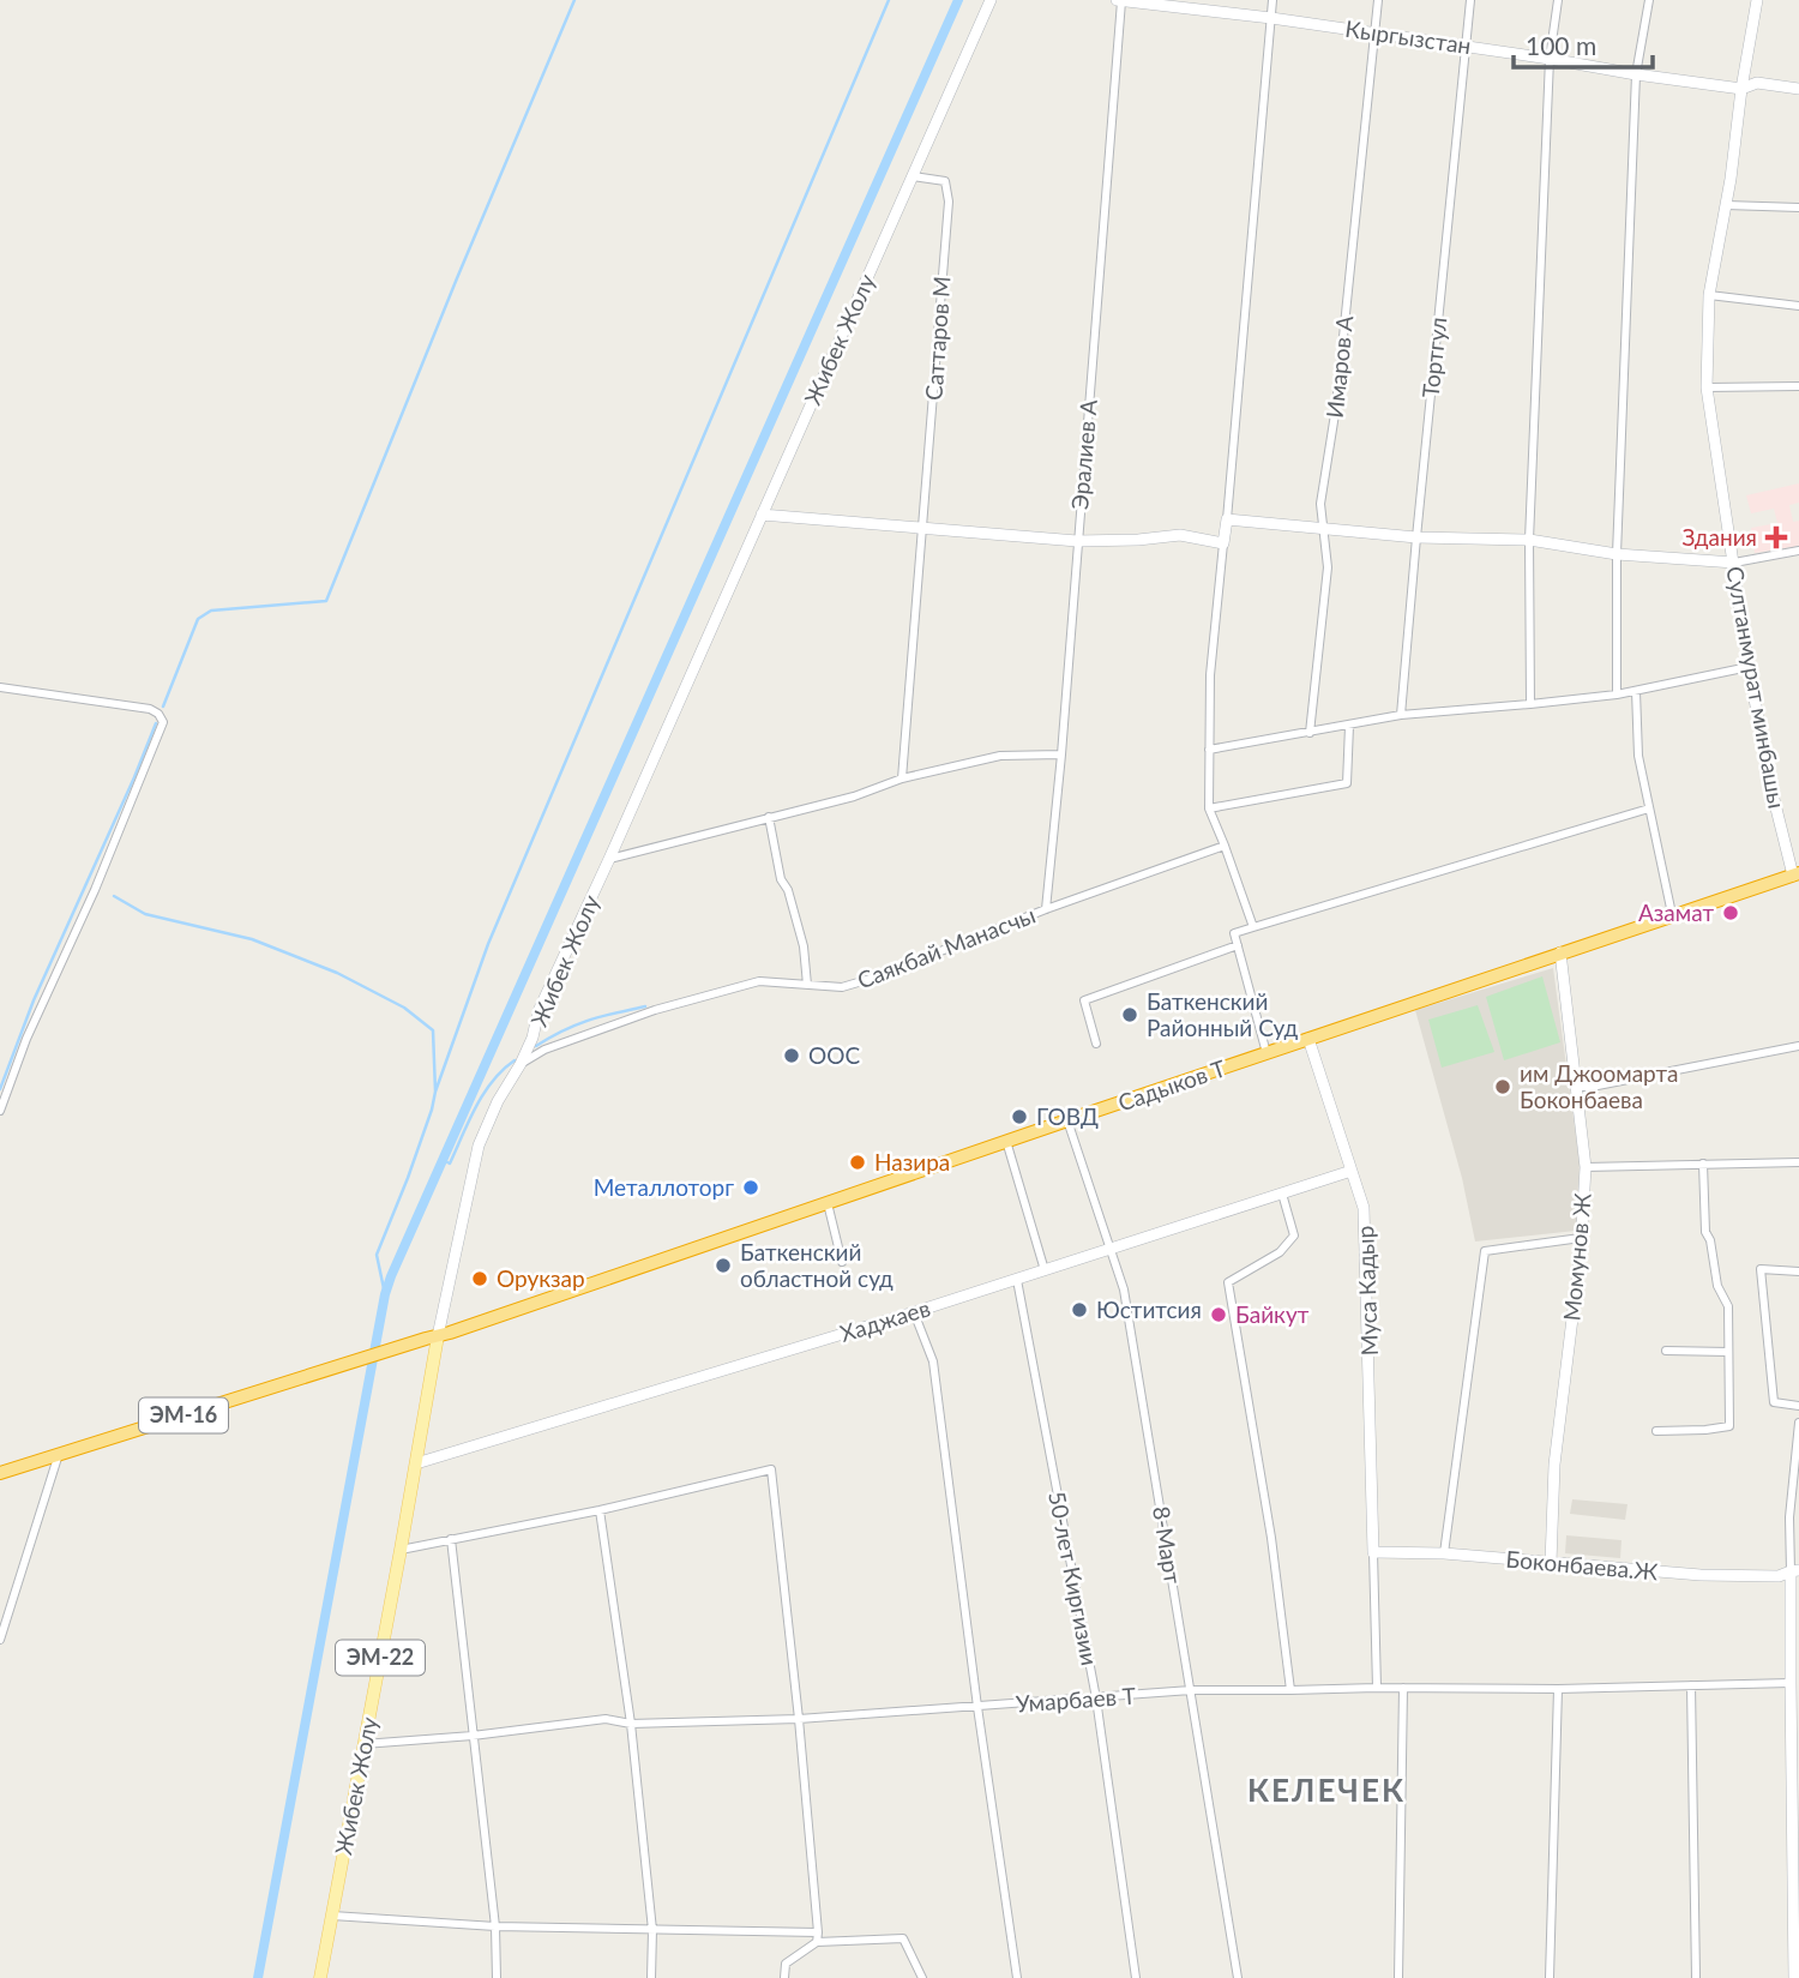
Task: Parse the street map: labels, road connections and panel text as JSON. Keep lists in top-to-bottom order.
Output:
{
  "streets": {
    "highway": ["Садыков Т", "ЭМ-16"],
    "main road": ["Жибек Жолу", "ЭМ-22"],
    "street": [
      "Кыргызстан",
      "Саттаров М",
      "Тортгул",
      "Имаров А",
      "Эралиев А",
      "Султанмурат минбашы",
      "Саякбай Манасчы",
      "Момунов Ж",
      "Муса Кадыр",
      "Хаджаев",
      "8-Март",
      "Боконбаева.Ж",
      "50-лет Киргизии",
      "Умарбаев Т"
    ]
  },
  "crossings": [
    ["Кыргызстан", "Тортгул"],
    ["Кыргызстан", "Имаров А"],
    ["Кыргызстан", "Эралиев А"],
    ["Кыргызстан", "Султанмурат минбашы"],
    ["Саттаров М", "Жибек Жолу"],
    ["Жибек Жолу", "Саякбай Манасчы"],
    ["Жибек Жолу", "Садыков Т"],
    ["Жибек Жолу", "Хаджаев"],
    ["Жибек Жолу", "ЭМ-16"],
    ["Жибек Жолу", "Умарбаев Т"],
    ["Эралиев А", "Саякбай Манасчы"],
    ["Султанмурат минбашы", "Садыков Т"],
    ["Садыков Т", "Момунов Ж"],
    ["Садыков Т", "Муса Кадыр"],
    ["Садыков Т", "ЭМ-16"],
    ["Садыков Т", "8-Март"],
    ["Момунов Ж", "Боконбаева.Ж"],
    ["Муса Кадыр", "Хаджаев"],
    ["Муса Кадыр", "Боконбаева.Ж"],
    ["Хаджаев", "8-Март"],
    ["Хаджаев", "50-лет Киргизии"],
    ["8-Март", "Умарбаев Т"],
    ["50-лет Киргизии", "Умарбаев Т"]
  ],
  "districts": ["КЕЛЕЧЕК"],
  "places": {
    "health": ["Здания"],
    "other": [
      "Азамат",
      "Баткенский Районный Суд",
      "ООС",
      "им Джоомарта Боконбаева",
      "ГОВД",
      "Назира",
      "Металлоторг",
      "Баткенский областной суд",
      "Орукзар",
      "Юститсия",
      "Байкут"
    ]
  },
  "scale_bar": "100 m"
}
